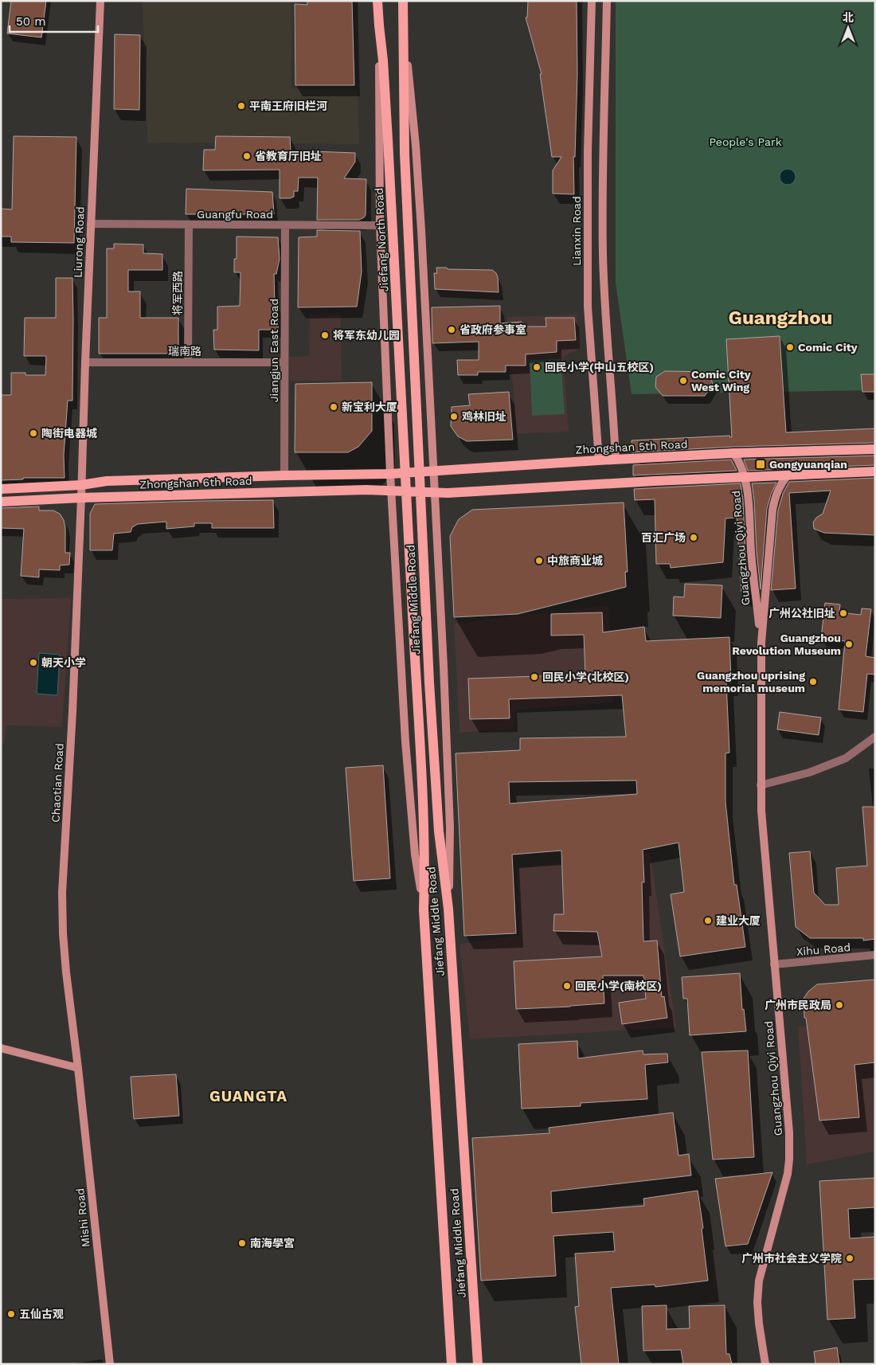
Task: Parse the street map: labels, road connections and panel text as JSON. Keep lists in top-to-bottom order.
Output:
{
  "streets": {
    "main road": [
      "Lianxin Road",
      "Jiefang North Road",
      "Liurong Road",
      "Zhongshan 5th Road",
      "Zhongshan 6th Road",
      "Guangzhou Qiyi Road",
      "Jiefang Middle Road",
      "Chaotian Road",
      "Mishi Road"
    ],
    "street": [
      "Guangfu Road",
      "将军西路",
      "Jiangjun East Road",
      "瑞南路",
      "Xihu Road"
    ]
  },
  "crossings": [
    ["Guangfu Road", "Liurong Road"],
    ["Guangfu Road", "将军西路"],
    ["Guangfu Road", "Jiangjun East Road"],
    ["Lianxin Road", "Zhongshan 5th Road"],
    ["Jiefang North Road", "Jiefang Middle Road"],
    ["Liurong Road", "瑞南路"],
    ["Liurong Road", "Zhongshan 6th Road"],
    ["Liurong Road", "Chaotian Road"],
    ["将军西路", "瑞南路"],
    ["Jiangjun East Road", "瑞南路"],
    ["Jiangjun East Road", "Zhongshan 6th Road"],
    ["Zhongshan 5th Road", "Zhongshan 6th Road"],
    ["Zhongshan 5th Road", "Guangzhou Qiyi Road"],
    ["Zhongshan 6th Road", "Chaotian Road"],
    ["Guangzhou Qiyi Road", "Xihu Road"],
    ["Chaotian Road", "Mishi Road"]
  ],
  "districts": ["Guangzhou", "GUANGTA"],
  "parks": ["People's Park"],
  "places": {
    "other": [
      "平南王府旧栏河",
      "省教育厅旧址",
      "省政府参事室",
      "将军东幼儿园",
      "Comic City",
      "回民小学(中山五校区)",
      "Comic City West Wing",
      "新宝利大厦",
      "鸡林旧址",
      "陶街电器城",
      "百汇广场",
      "中旅商业城",
      "广州公社旧址",
      "Guangzhou Revolution Museum",
      "朝天小学",
      "回民小学(北校区)",
      "Guangzhou uprising memorial museum",
      "建业大厦",
      "回民小学(南校区)",
      "广州市民政局",
      "南海學宮",
      "广州市社会主义学院",
      "五仙古观"
    ],
    "transit": ["Gongyuanqian"]
  },
  "scale_bar": "50 m",
  "north": "top"
}
